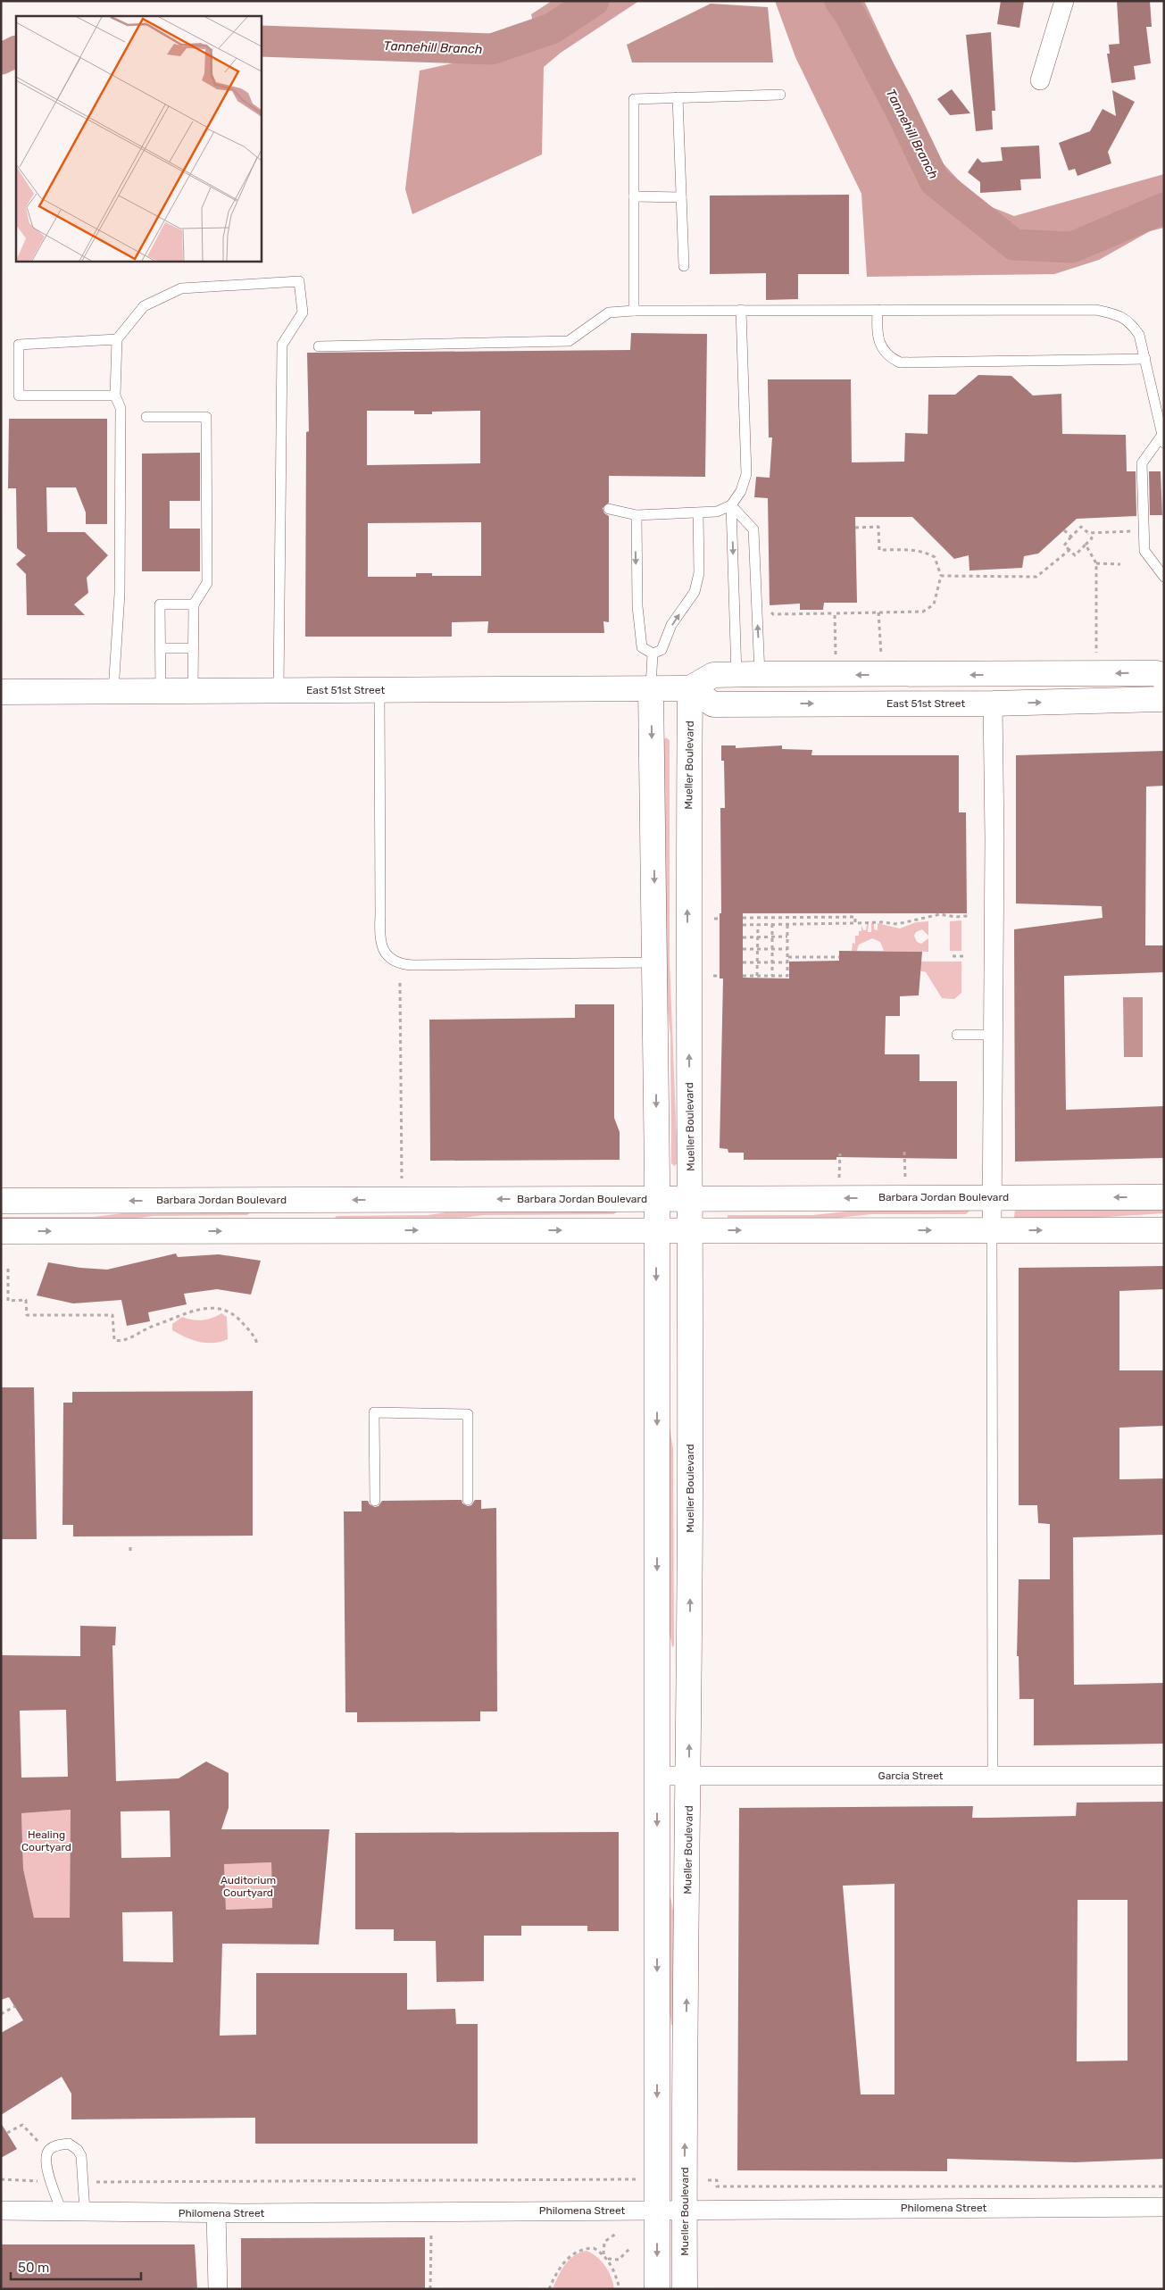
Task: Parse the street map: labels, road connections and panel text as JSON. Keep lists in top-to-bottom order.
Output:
{
  "streets": {
    "street": [
      "East 51st Street",
      "Mueller Boulevard",
      "Barbara Jordan Boulevard",
      "Garcia Street",
      "Philomena Street"
    ]
  },
  "crossings": [
    ["East 51st Street", "Mueller Boulevard"],
    ["Mueller Boulevard", "Barbara Jordan Boulevard"],
    ["Mueller Boulevard", "Garcia Street"],
    ["Mueller Boulevard", "Philomena Street"]
  ],
  "water": ["Tannehill Branch"],
  "parks": ["Healing Courtyard", "Auditorium Courtyard"],
  "scale_bar": "50 m"
}
